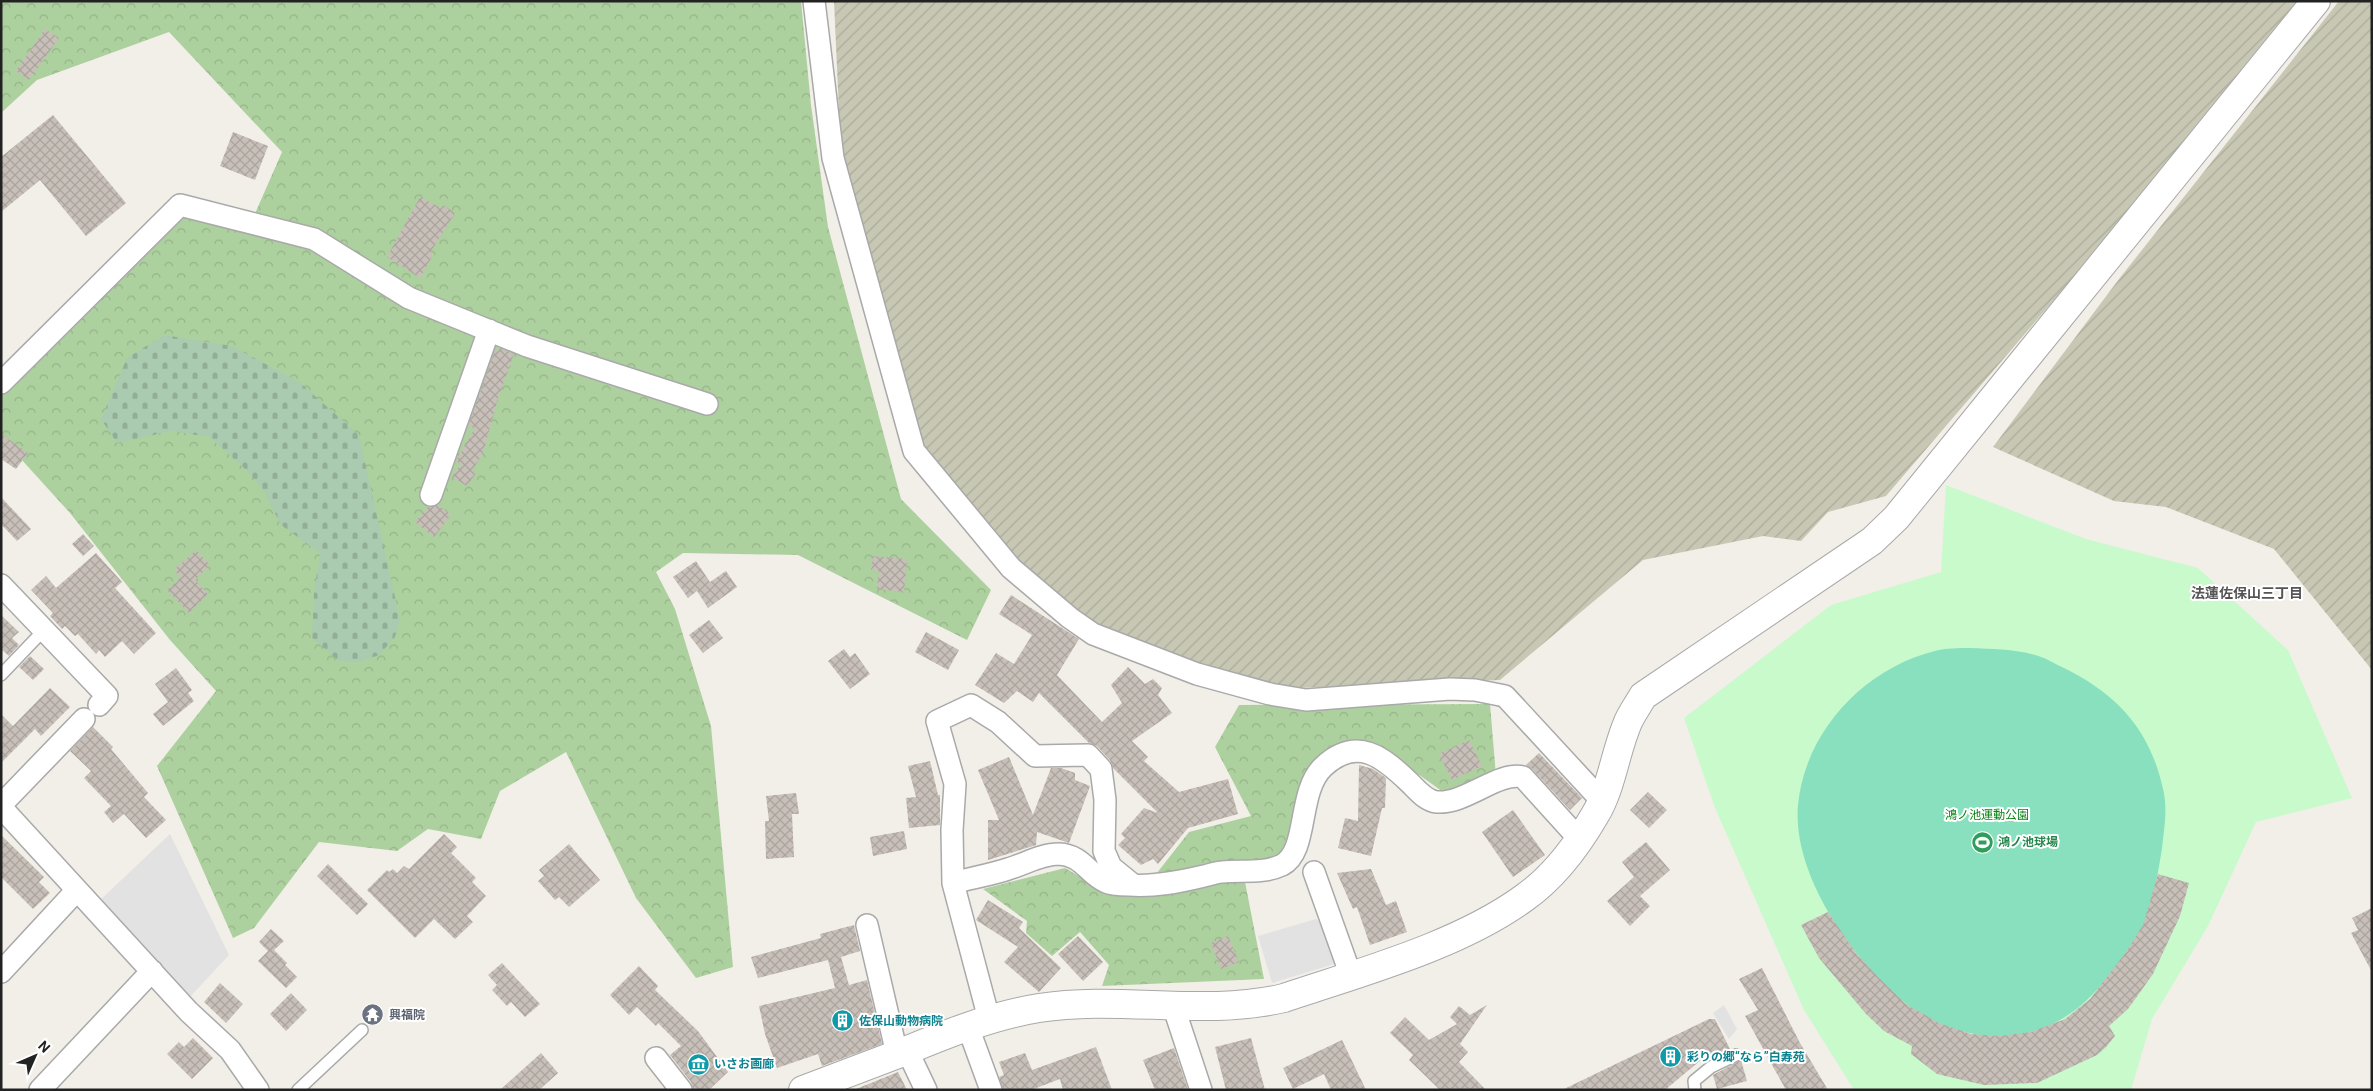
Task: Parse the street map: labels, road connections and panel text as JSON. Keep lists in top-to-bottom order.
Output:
{
  "districts": ["法蓮佐保山三丁目"],
  "parks": ["鴻ノ池運動公園"],
  "places": {
    "sports": ["鴻ノ池球場"],
    "temple": ["興福院"],
    "building": ["佐保山動物病院", "彩りの郷“なら”白寿苑"],
    "museum": ["いさお画廊"]
  },
  "north": "top right"
}
